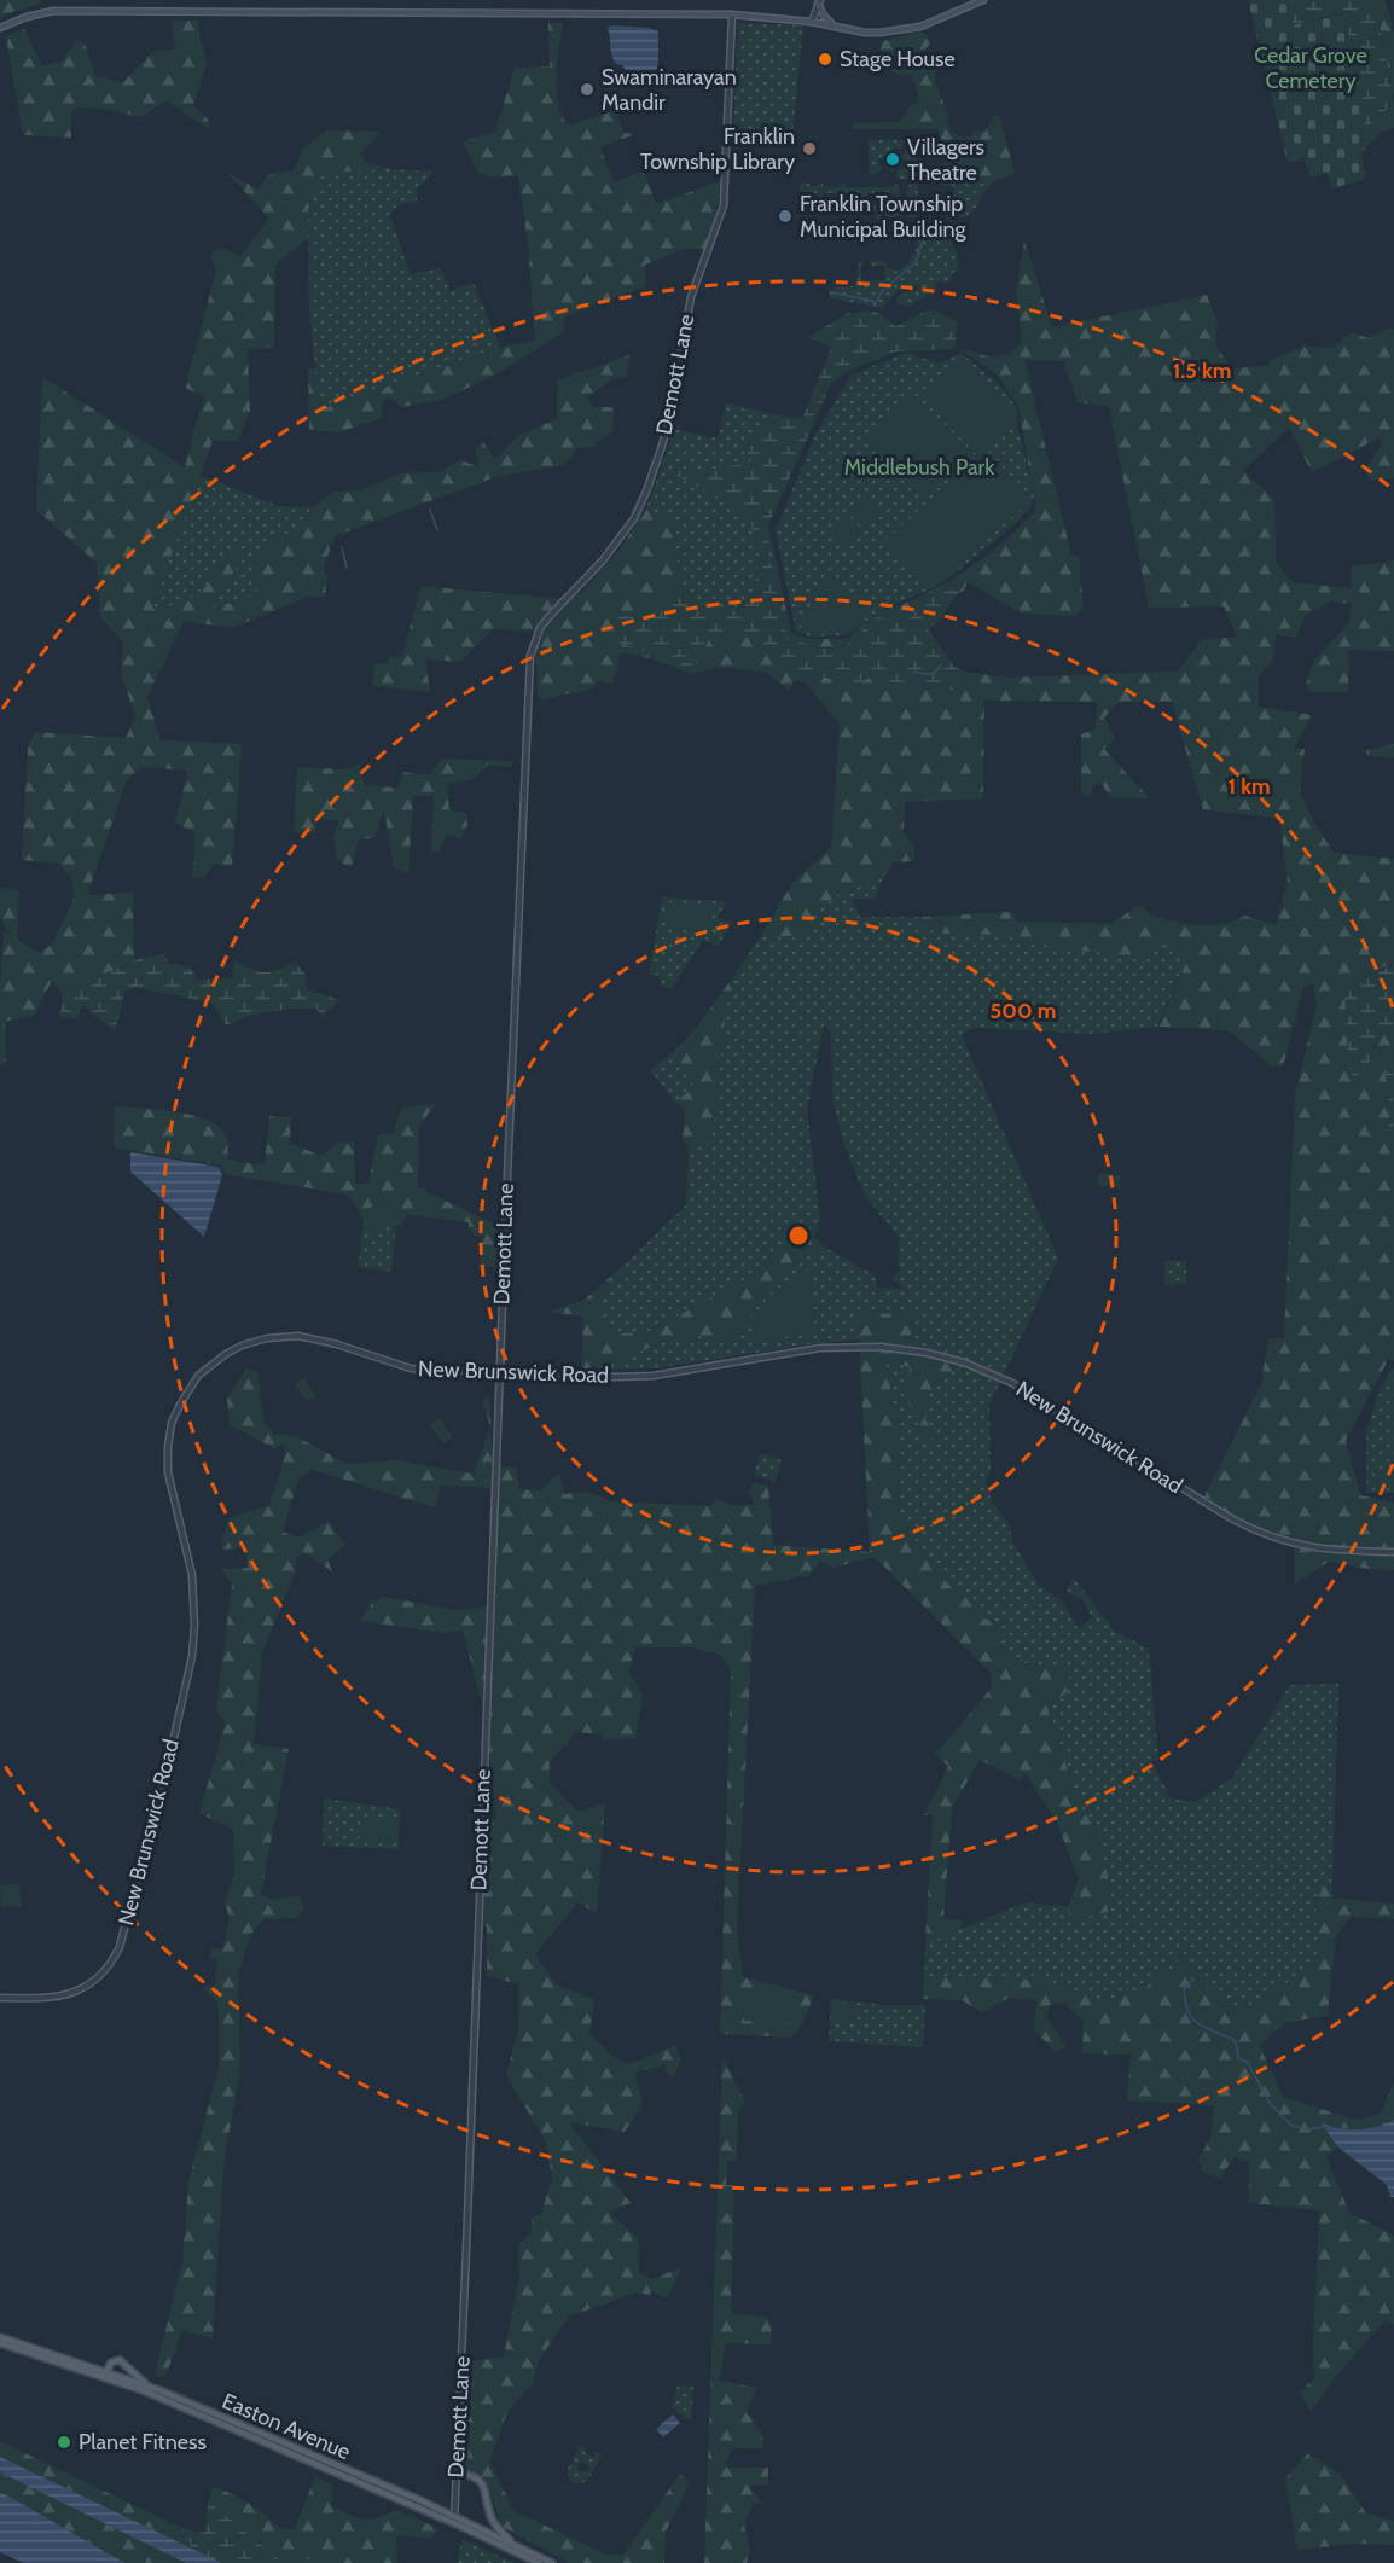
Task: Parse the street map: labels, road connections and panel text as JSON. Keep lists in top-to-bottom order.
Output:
{
  "streets": {
    "main road": ["Easton Avenue"],
    "street": ["Demott Lane", "New Brunswick Road"]
  },
  "crossings": [
    ["Demott Lane", "New Brunswick Road"],
    ["Demott Lane", "Easton Avenue"]
  ],
  "parks": ["Cedar Grove Cemetery", "Middlebush Park"],
  "places": [
    "Stage House",
    "Swaminarayan Mandir",
    "Franklin Township Library",
    "Villagers Theatre",
    "Franklin Township Municipal Building",
    "Planet Fitness"
  ],
  "rings": ["1.5 km", "1 km", "500 m"]
}
